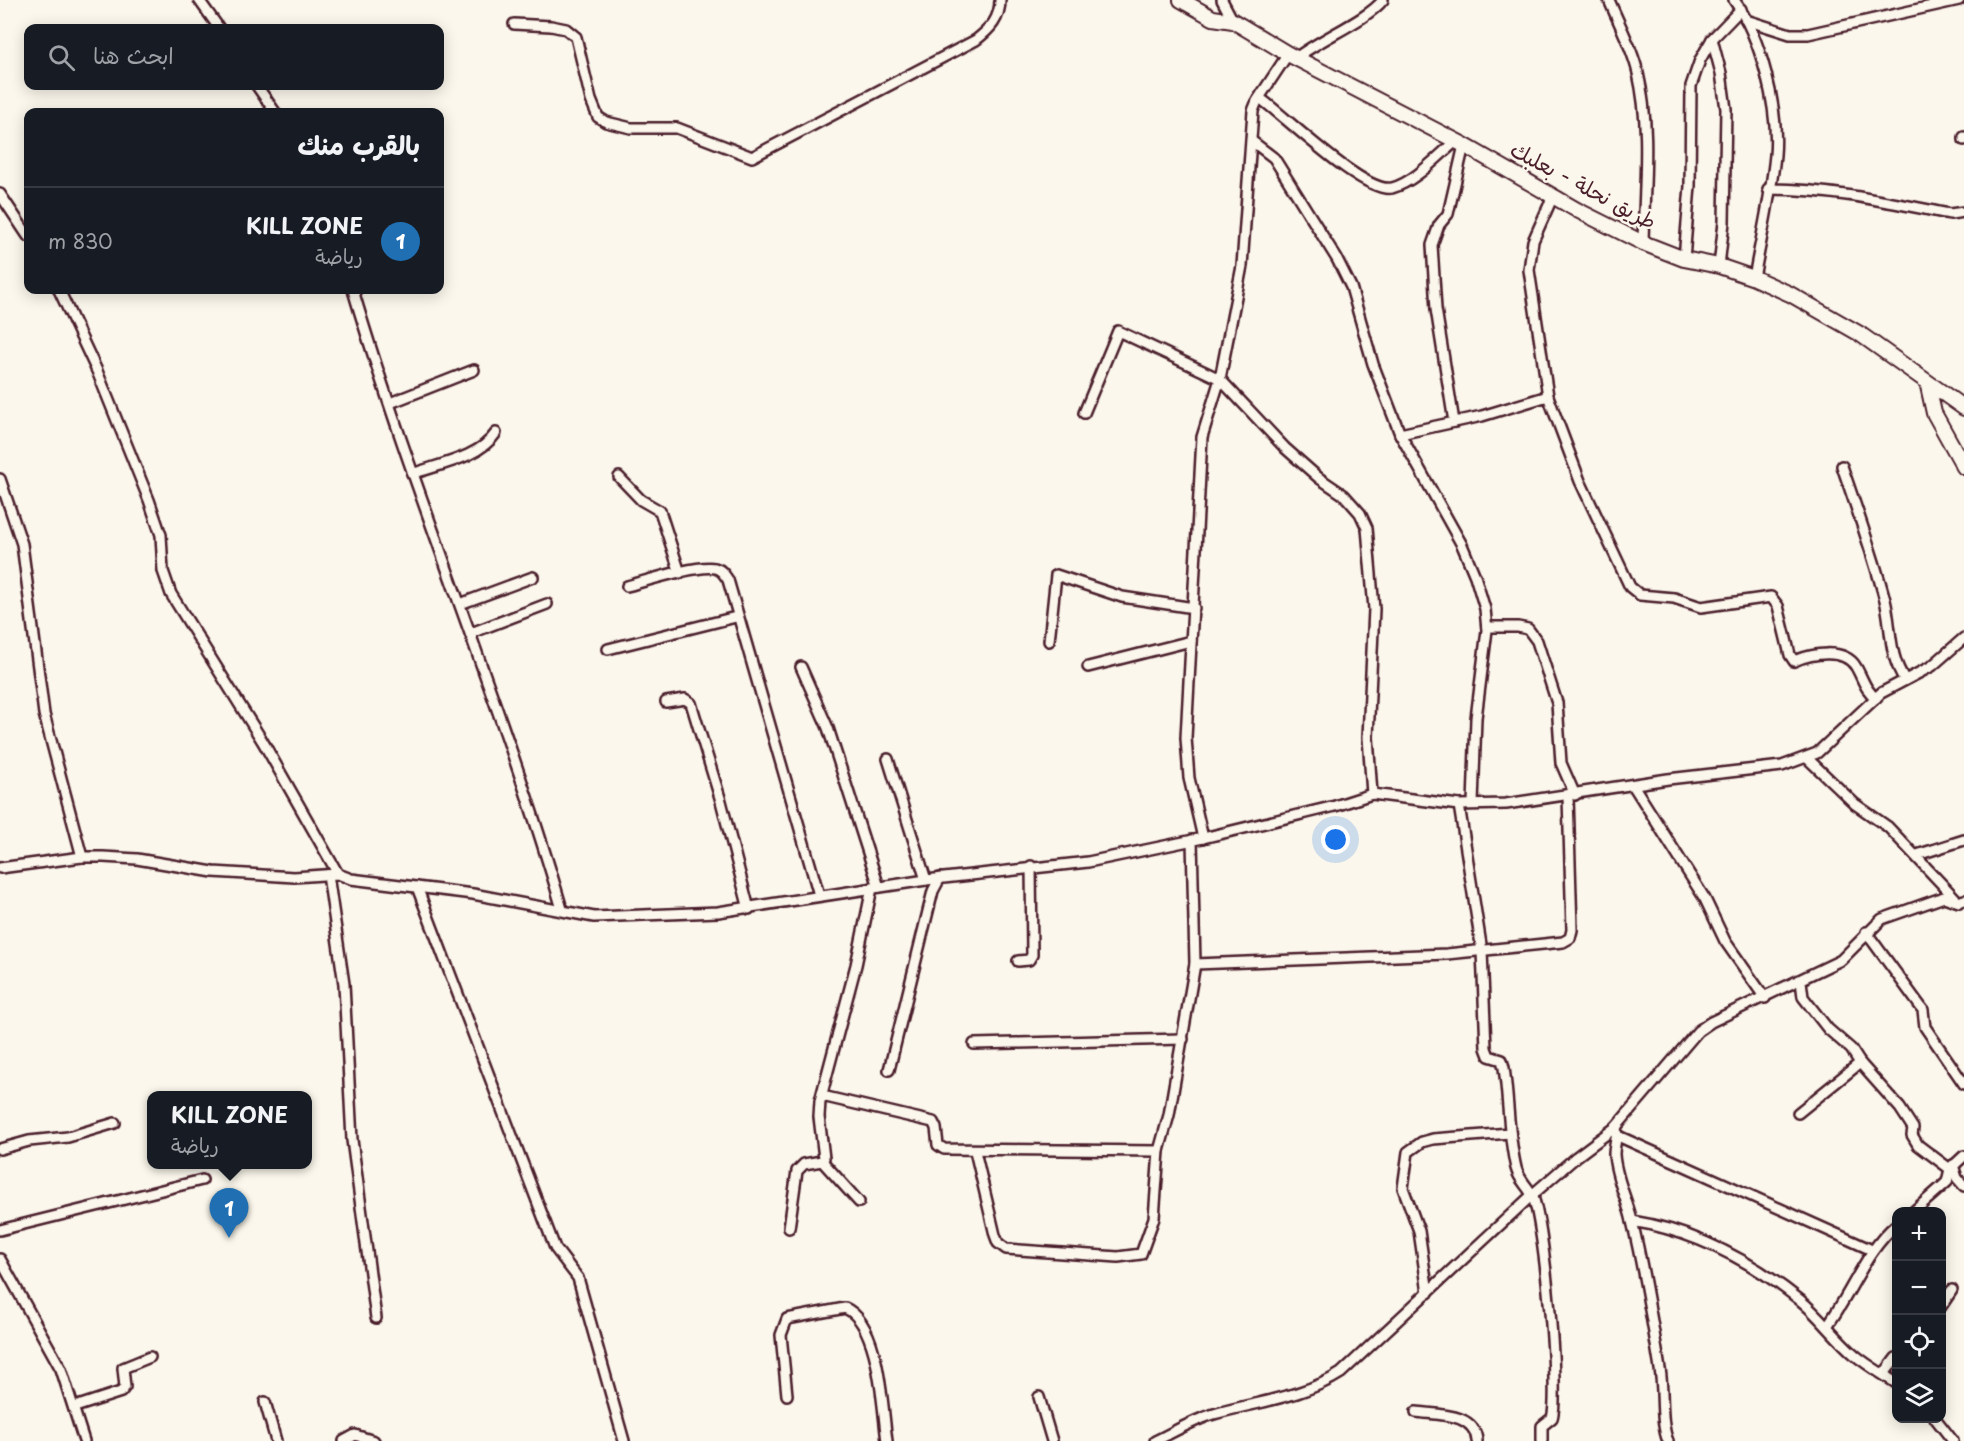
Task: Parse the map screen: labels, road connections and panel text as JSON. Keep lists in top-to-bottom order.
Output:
{
  "streets": {
    "street": ["طريق نحلة - بعلبك"]
  },
  "page": {
    "search": "ابحث هنا",
    "heading": "بالقرب منك",
    "list": [
      {
        "mark": "1",
        "name": "KILL ZONE",
        "note": "رياضة",
        "value": "830 m"
      }
    ],
    "popup": ["KILL ZONE", "رياضة"],
    "pins": "1",
    "map_buttons": ["+", "−"]
  }
}
